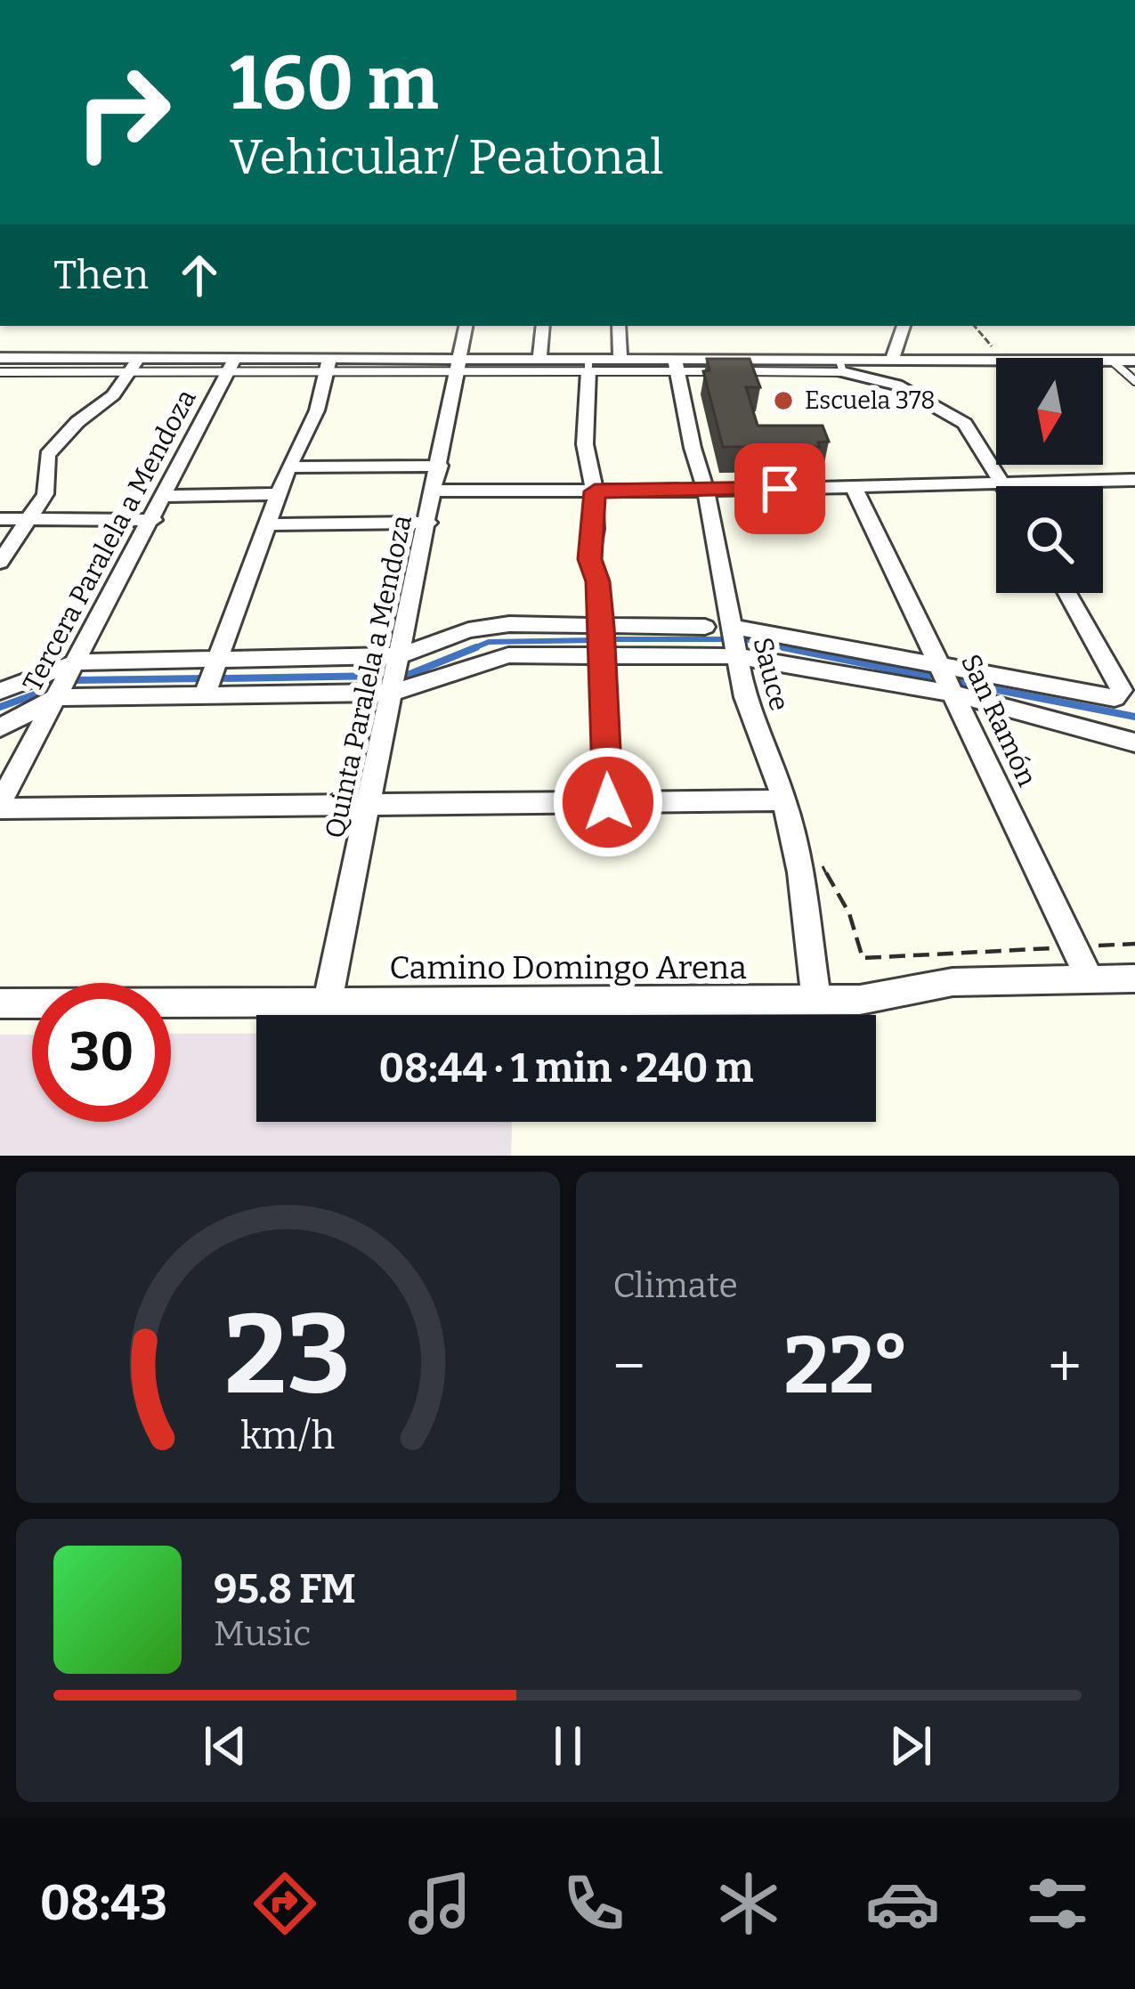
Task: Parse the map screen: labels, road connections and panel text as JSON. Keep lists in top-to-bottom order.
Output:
{
  "streets": {
    "street": [
      "Tercera Paralela a Mendoza",
      "Sauce",
      "Quinta Paralela a Mendoza",
      "San Ramón",
      "Camino Domingo Arena"
    ]
  },
  "crossings": [
    ["Sauce", "Camino Domingo Arena"],
    ["Quinta Paralela a Mendoza", "Camino Domingo Arena"],
    ["San Ramón", "Camino Domingo Arena"]
  ],
  "places": ["Escuela 378"],
  "north": "bottom",
  "page": {
    "turn": ["160 m", "Vehicular/ Peatonal"],
    "then": "Then",
    "limit": "30",
    "trip": "08:44 · 1 min · 240 m",
    "tile": "Climate",
    "heat": ["−", "22°", "+"],
    "song": ["95.8 FM", "Music"],
    "tabs": "08:43",
    "gauge": ["23", "km/h"]
  }
}
